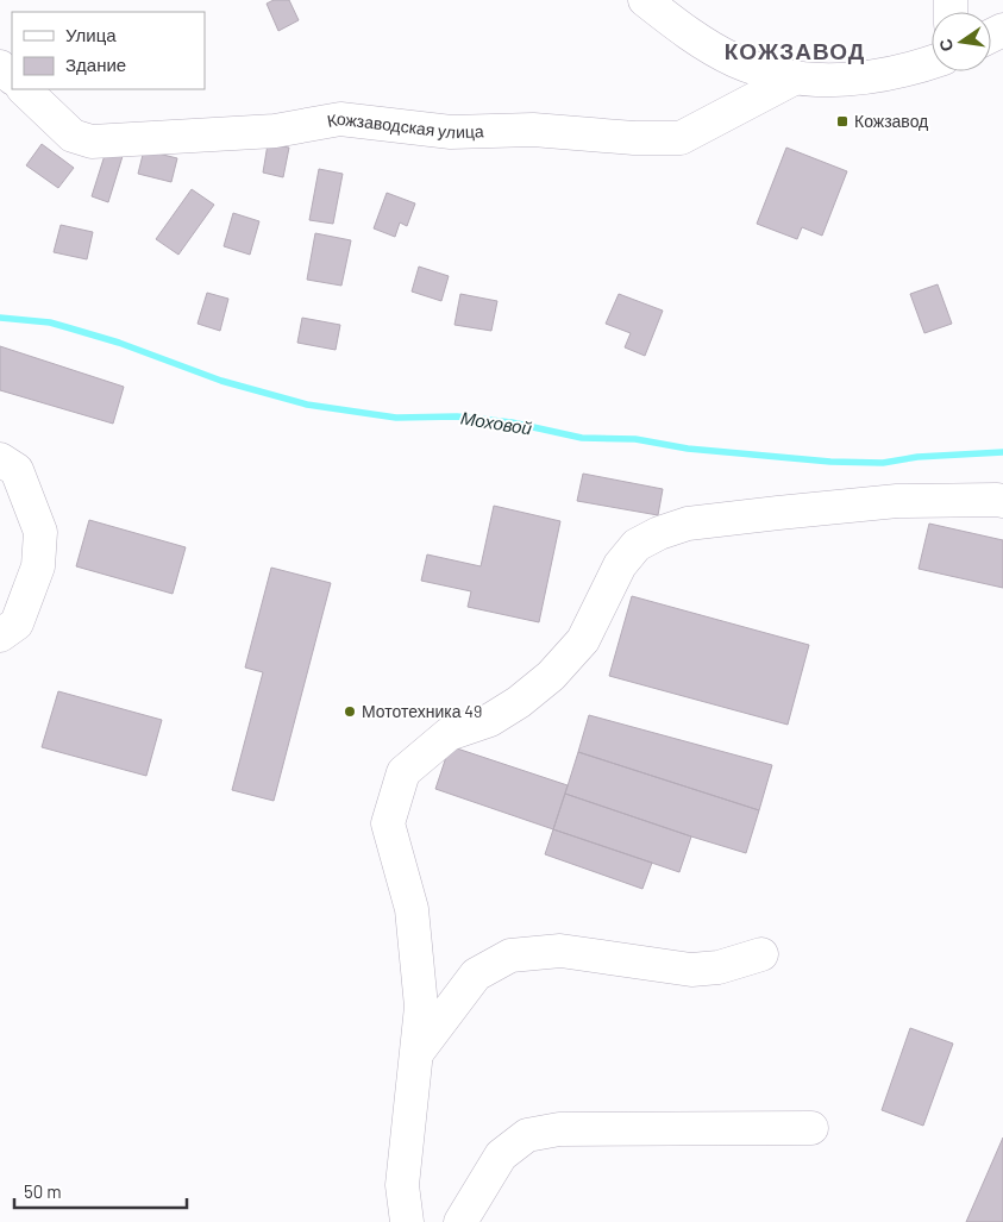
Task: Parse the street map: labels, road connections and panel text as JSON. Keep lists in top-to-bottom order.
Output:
{
  "streets": {
    "street": ["Кожзаводская улица"]
  },
  "districts": ["КОЖЗАВОД"],
  "water": ["Моховой"],
  "places": {
    "transit": ["Кожзавод"],
    "other": ["Мототехника 49"]
  },
  "legend": ["Улица", "Здание"],
  "scale_bar": "50 m",
  "north": "left"
}
